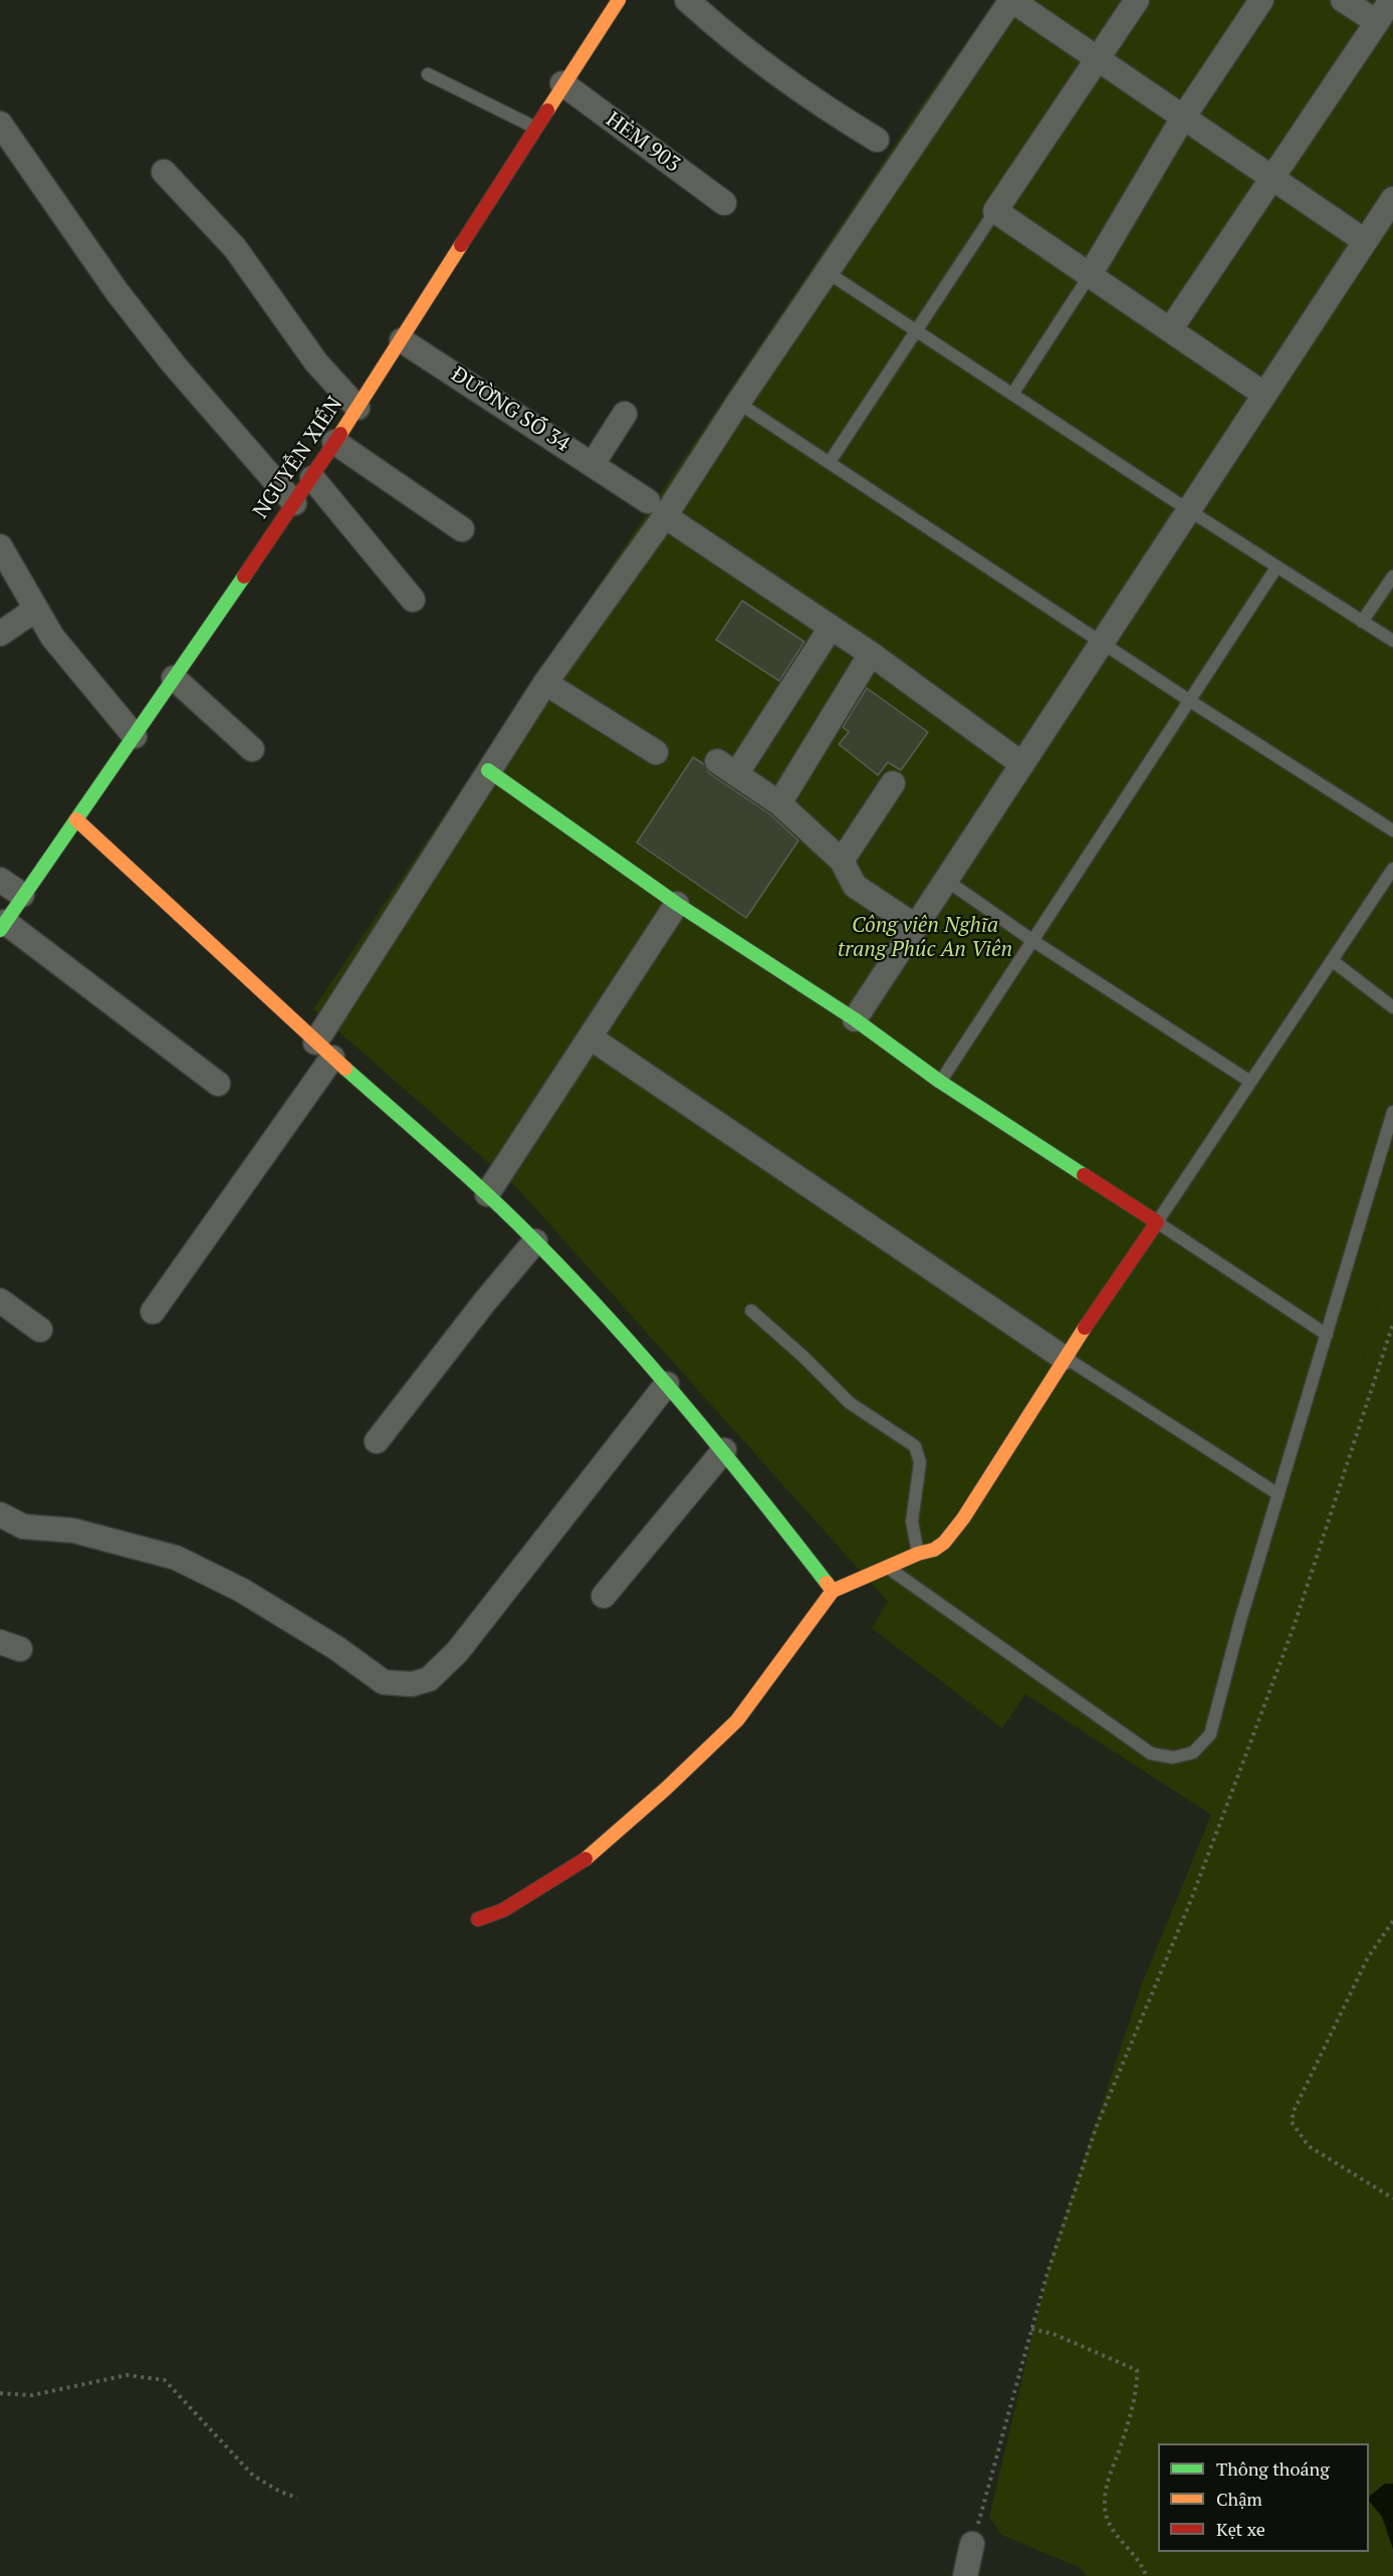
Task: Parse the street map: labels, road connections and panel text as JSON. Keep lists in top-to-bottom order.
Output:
{
  "streets": {
    "street": ["HẺM 903", "ĐƯỜNG SỐ 34", "NGUYỄN XIỂN"]
  },
  "crossings": [
    ["HẺM 903", "NGUYỄN XIỂN"],
    ["ĐƯỜNG SỐ 34", "NGUYỄN XIỂN"]
  ],
  "parks": ["Công viên Nghĩa trang Phúc An Viên"],
  "legend": ["Thông thoáng", "Chậm", "Kẹt xe"]
}
